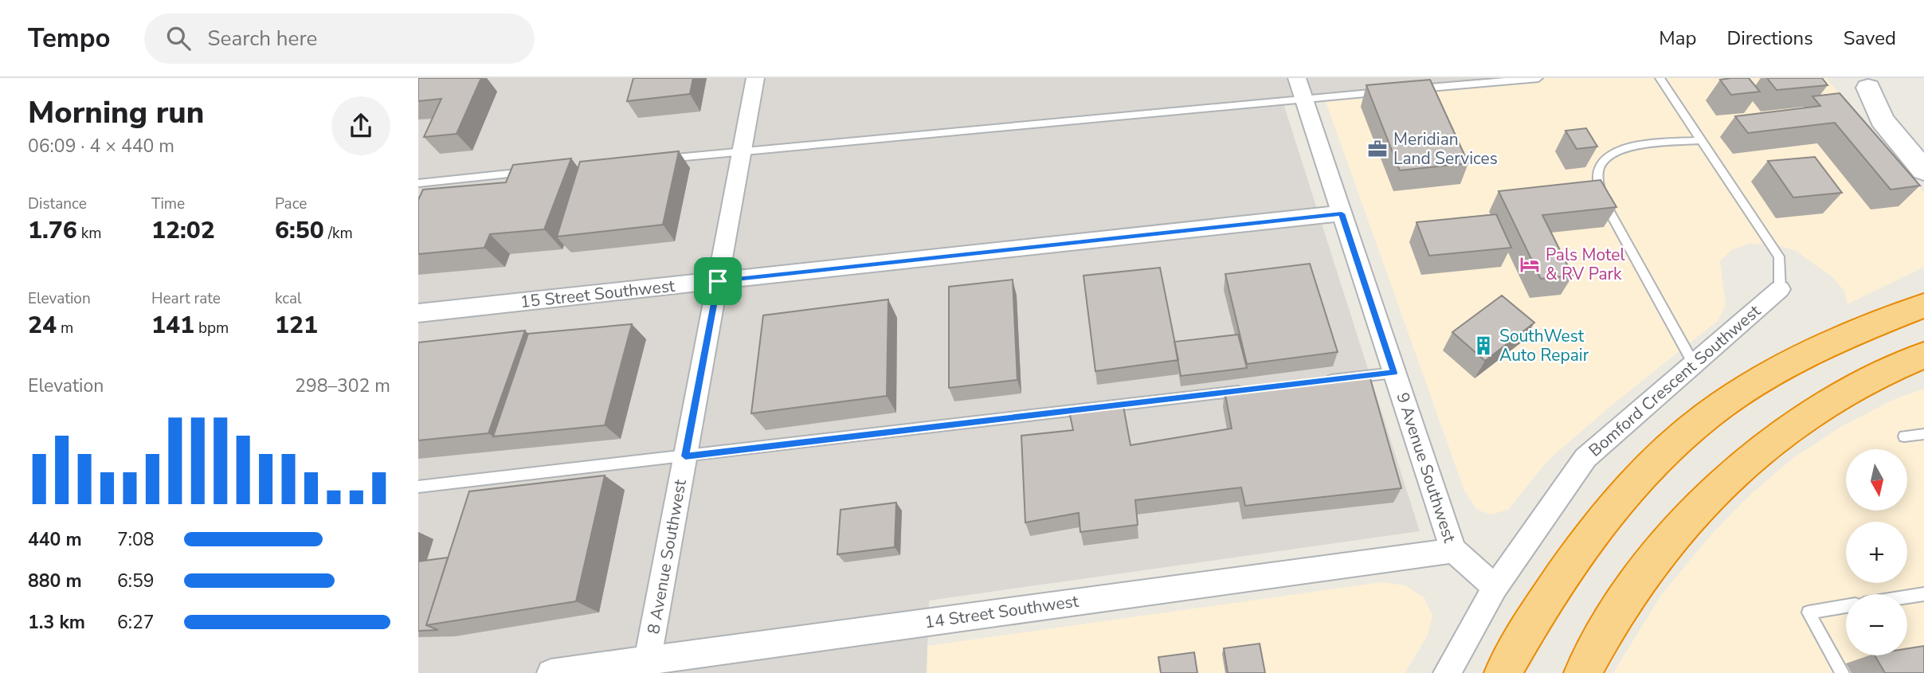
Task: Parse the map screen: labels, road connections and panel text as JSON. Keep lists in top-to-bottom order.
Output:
{
  "streets": {
    "street": [
      "15 Street Southwest",
      "Bomford Crescent Southwest",
      "9 Avenue Southwest",
      "8 Avenue Southwest",
      "14 Street Southwest"
    ]
  },
  "crossings": [
    ["15 Street Southwest", "9 Avenue Southwest"],
    ["15 Street Southwest", "8 Avenue Southwest"],
    ["Bomford Crescent Southwest", "9 Avenue Southwest"],
    ["9 Avenue Southwest", "14 Street Southwest"],
    ["8 Avenue Southwest", "14 Street Southwest"]
  ],
  "places": {
    "office": ["Meridian Land Services"],
    "hotel": ["Pals Motel & RV Park"],
    "building": ["SouthWest Auto Repair"]
  },
  "north": "bottom",
  "page": {
    "header": "Tempo",
    "search": "Search here",
    "nav": ["Map", "Directions", "Saved"],
    "heading": ["Morning run", "06:09 · 4 × 440 m"],
    "stats": [
      ["Distance", "1.76 km"],
      ["Time", "12:02"],
      ["Pace", "6:50 /km"],
      ["Elevation", "24 m"],
      ["Heart rate", "141 bpm"],
      ["kcal", "121"]
    ],
    "chart": ["Elevation", "298–302 m"],
    "map_buttons": ["+", "−"],
    "list": [
      {
        "name": "440 m",
        "note": "7:08"
      },
      {
        "name": "880 m",
        "note": "6:59"
      },
      {
        "name": "1.3 km",
        "note": "6:27"
      }
    ]
  }
}
